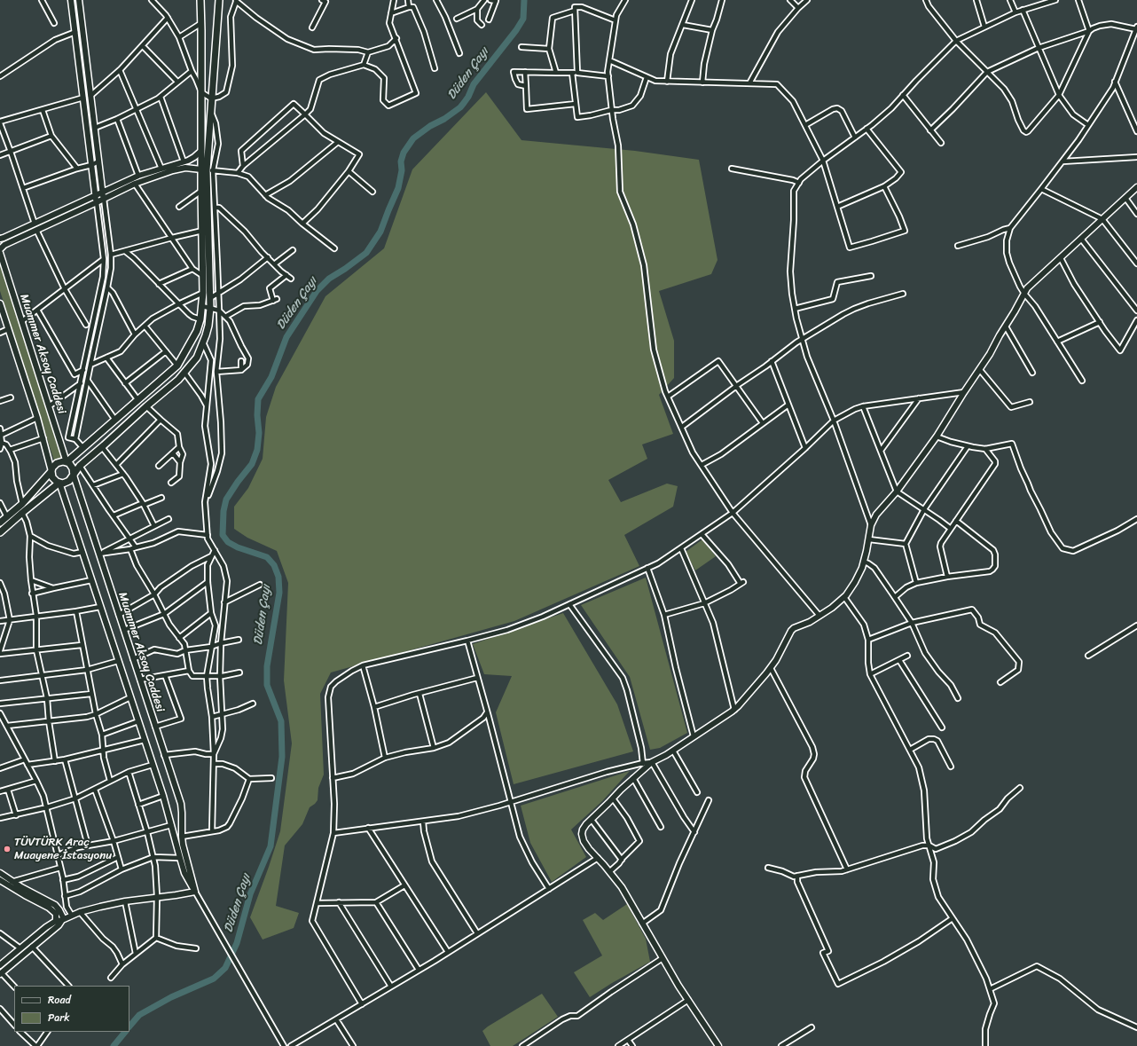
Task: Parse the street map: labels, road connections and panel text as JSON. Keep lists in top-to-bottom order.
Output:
{
  "streets": {
    "street": ["Muammer Aksoy Caddesi"]
  },
  "water": ["Düden Çayı"],
  "places": ["TÜVTÜRK Araç Muayene İstasyonu"],
  "legend": ["Road", "Park"]
}
